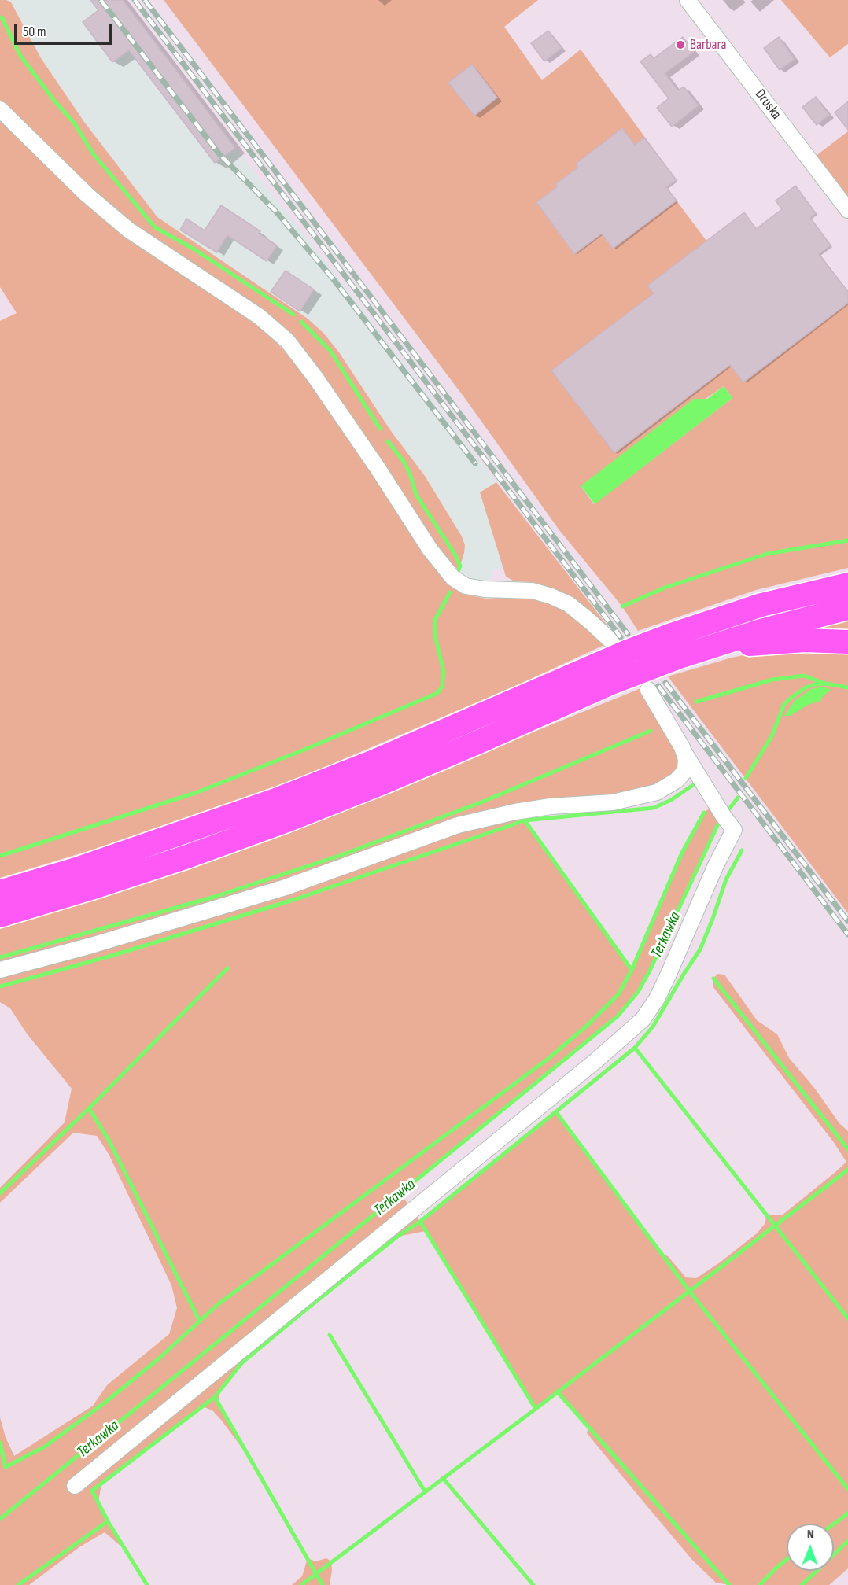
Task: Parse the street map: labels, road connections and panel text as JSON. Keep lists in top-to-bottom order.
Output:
{
  "streets": {
    "street": ["Druska"]
  },
  "water": ["Terkawka"],
  "places": ["Barbara"],
  "scale_bar": "50 m",
  "north": "top"
}
